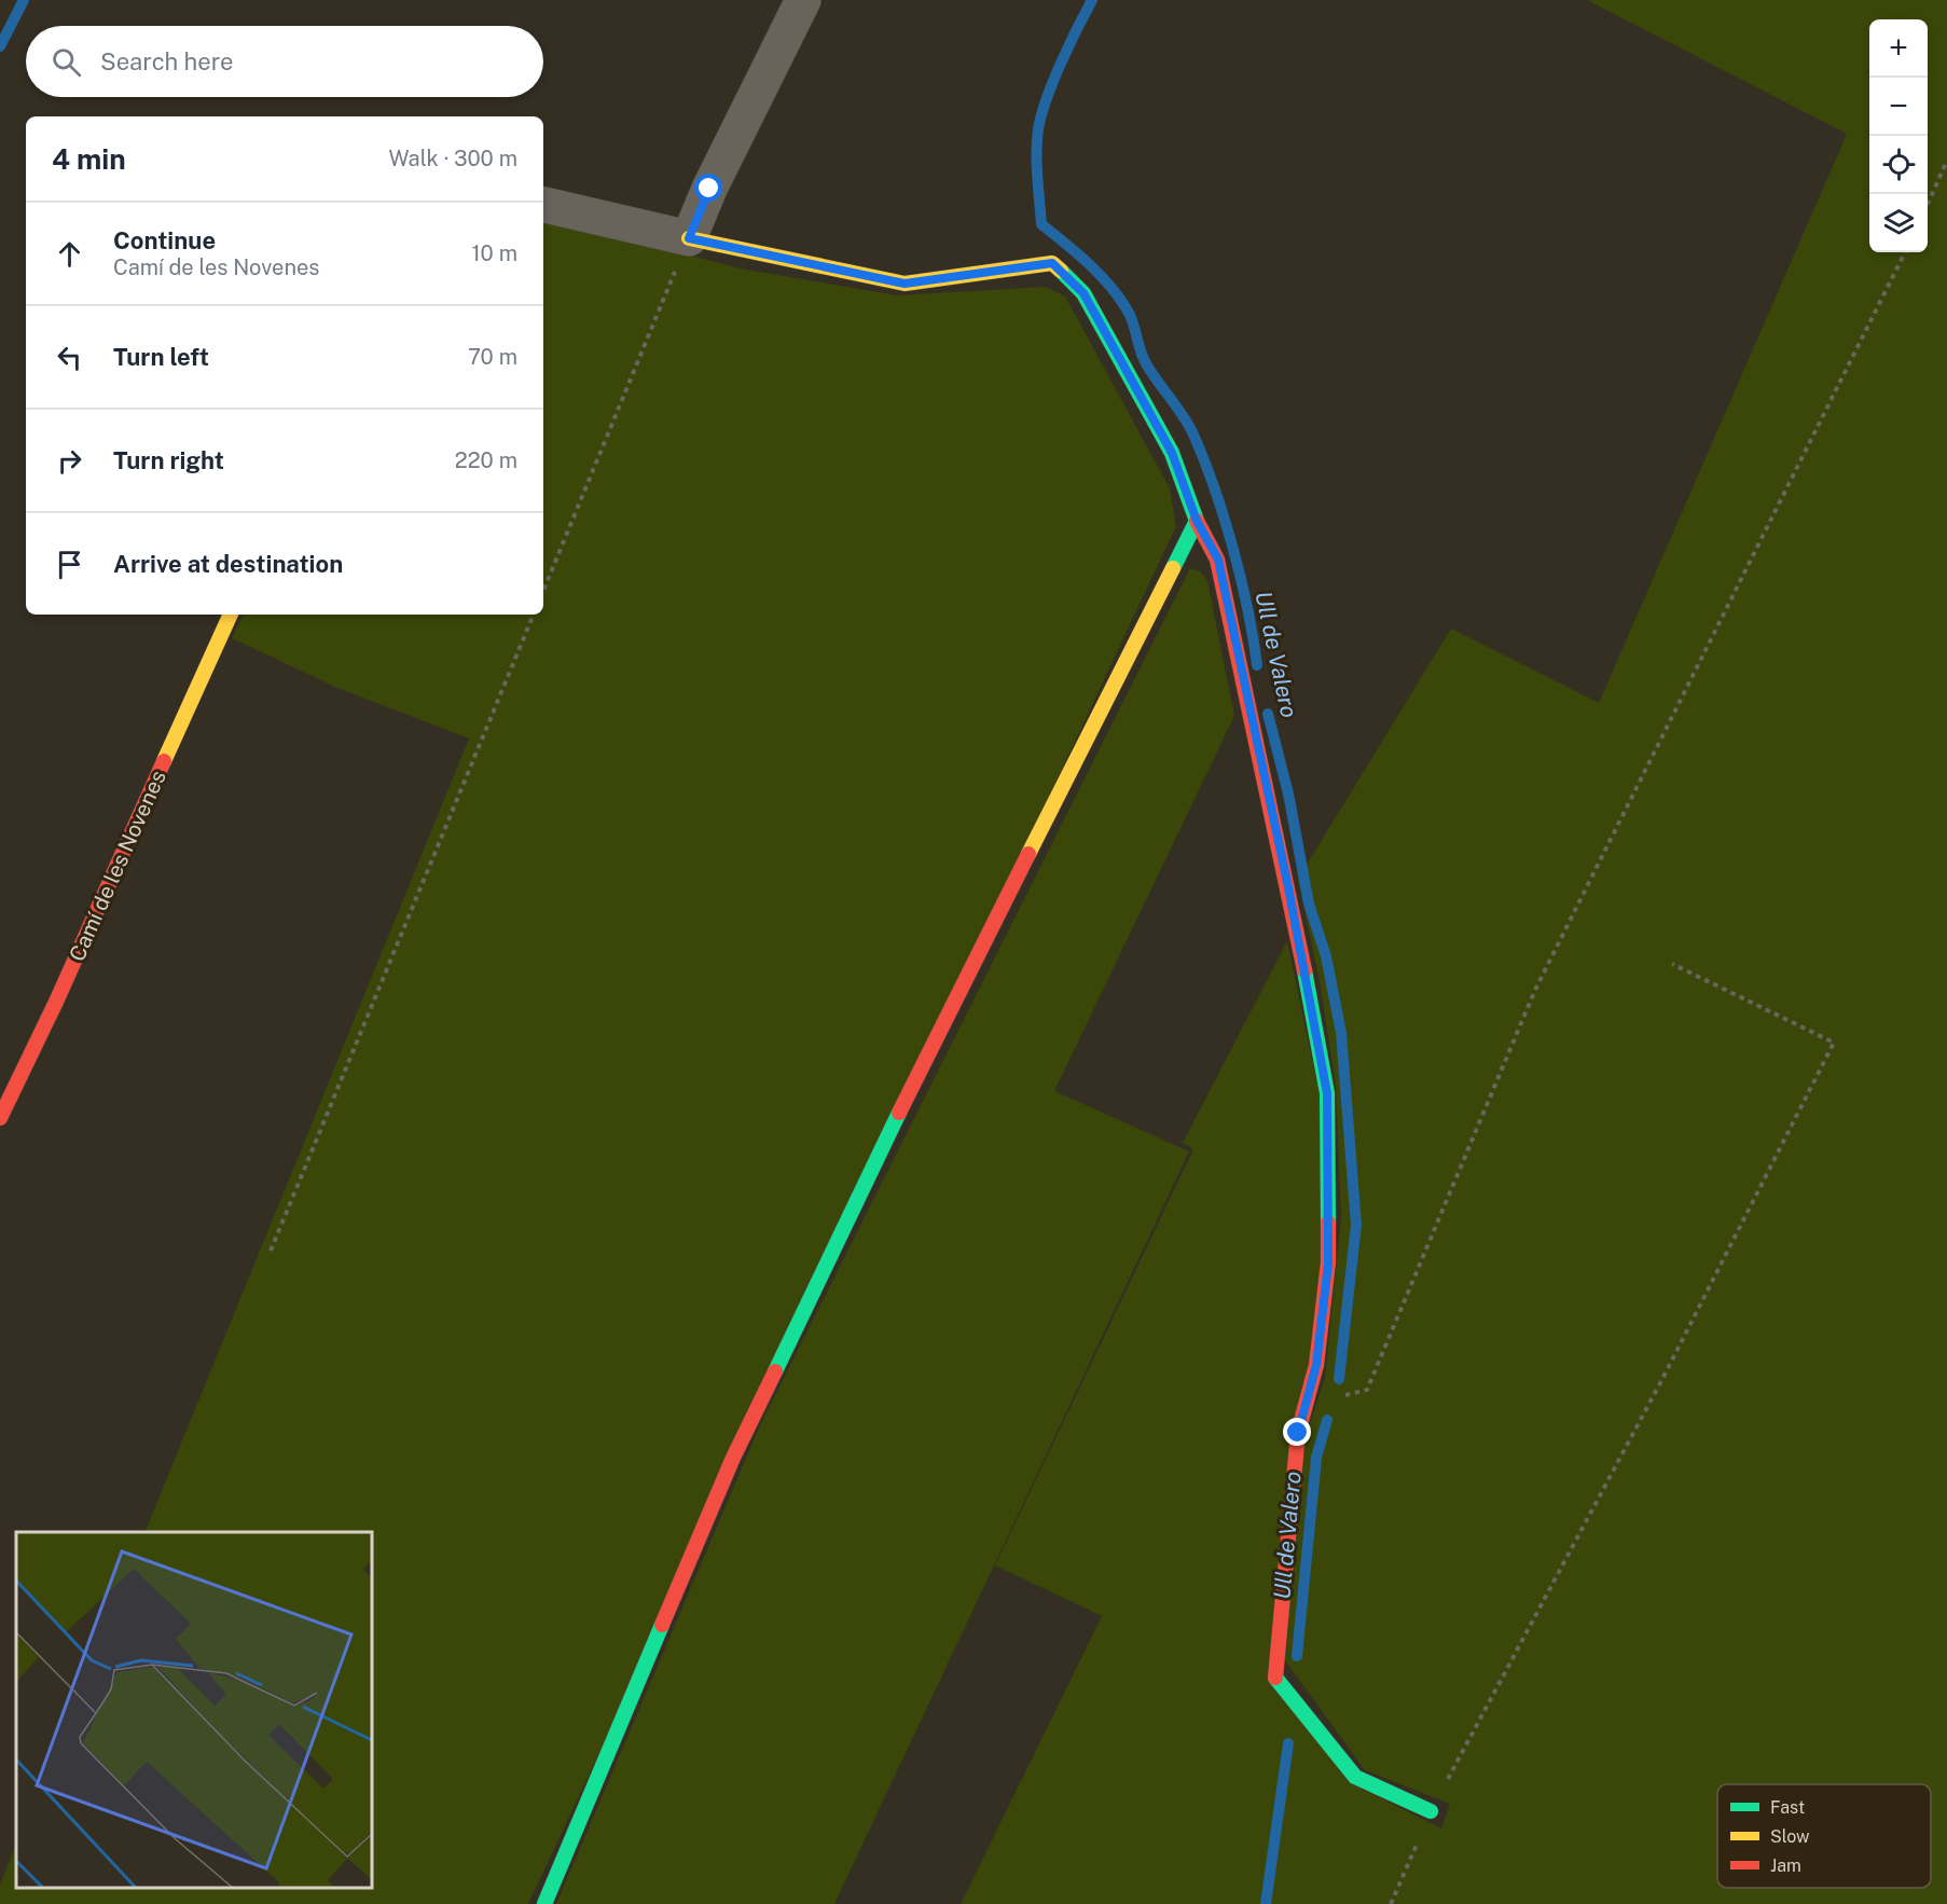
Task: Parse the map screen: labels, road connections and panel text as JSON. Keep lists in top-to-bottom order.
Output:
{
  "streets": {
    "street": ["Camí de les Novenes"]
  },
  "water": ["Ull de Valero"],
  "legend": ["Fast", "Slow", "Jam"],
  "page": {
    "map_buttons": ["+", "−"],
    "search": "Search here",
    "heading": ["4 min", "Walk · 300 m"],
    "list": [
      ["Continue", "Camí de les Novenes", "10 m"],
      ["Turn left", "70 m"],
      ["Turn right", "220 m"],
      "Arrive at destination"
    ]
  }
}
